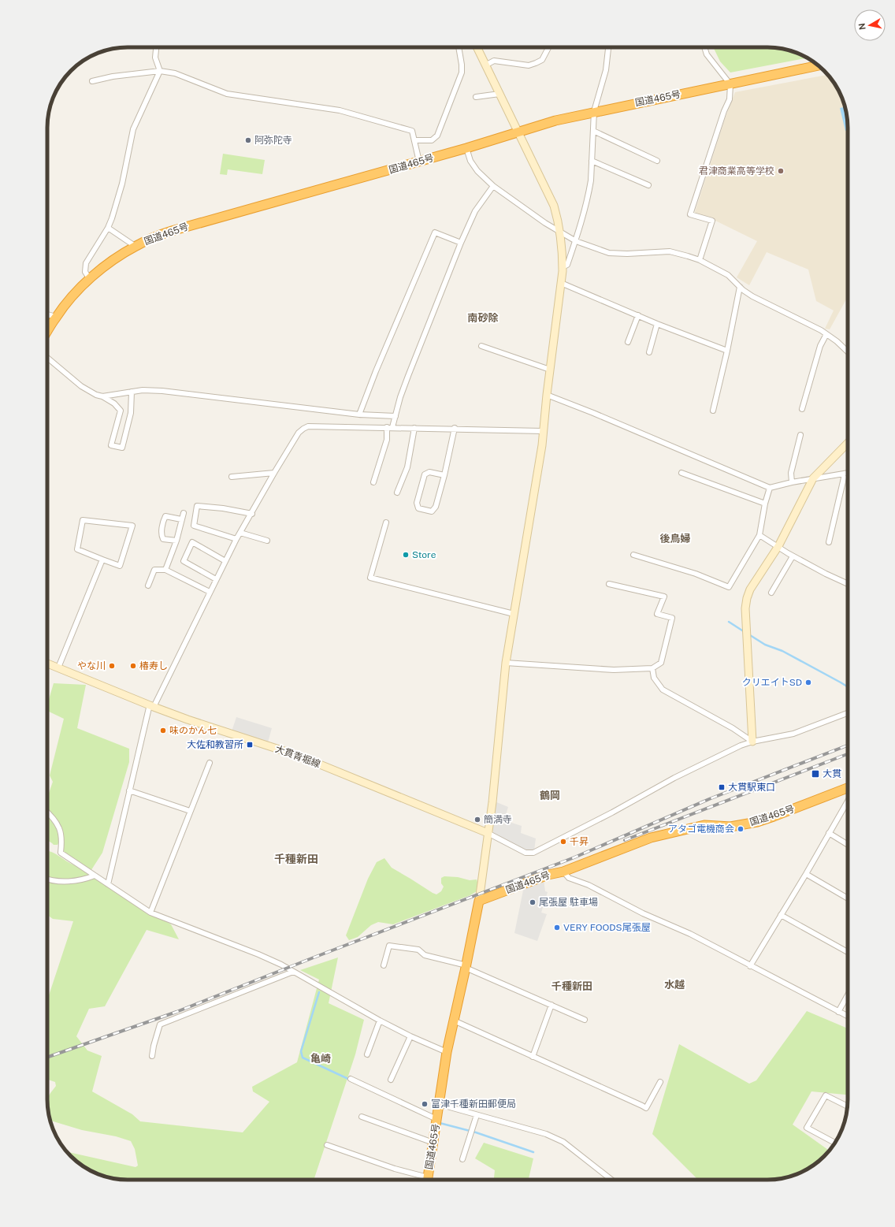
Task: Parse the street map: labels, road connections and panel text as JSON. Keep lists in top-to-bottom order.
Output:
{
  "streets": {
    "highway": ["国道465号"],
    "street": ["大貫青堀線"]
  },
  "districts": [
    "南砂除",
    "後鳥婦",
    "鶴岡",
    "千種新田",
    "水越",
    "千種新田",
    "亀崎"
  ],
  "places": {
    "other": [
      "阿弥陀寺",
      "君津商業高等学校",
      "Store",
      "やな川",
      "椿寿し",
      "クリエイトSD",
      "味のかん七",
      "簡満寺",
      "アタゴ電機商会",
      "千昇",
      "尾張屋 駐車場",
      "VERY FOODS尾張屋",
      "富津千種新田郵便局"
    ],
    "transit": ["大佐和教習所", "大貫", "大貫駅東口"]
  },
  "north": "left"
}
